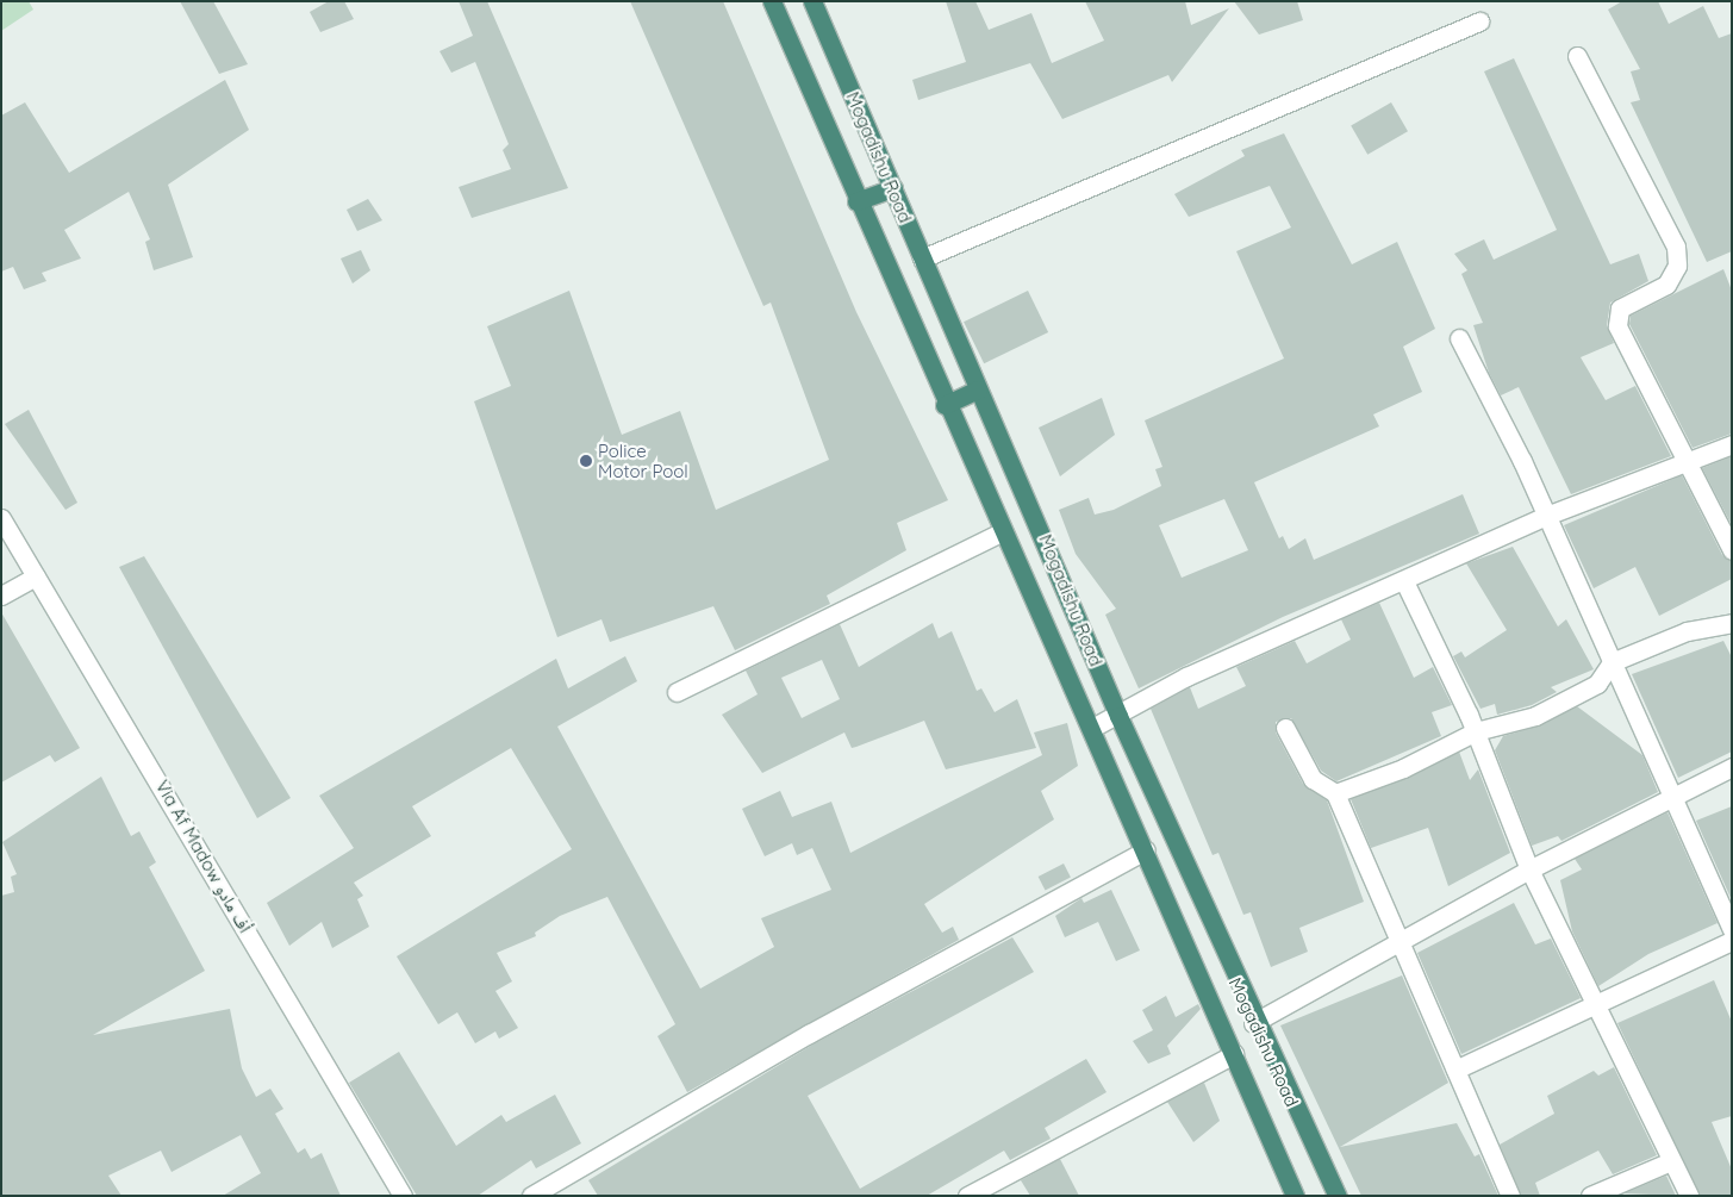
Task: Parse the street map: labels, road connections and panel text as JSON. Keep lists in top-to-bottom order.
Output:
{
  "streets": {
    "highway": ["Mogadishu Road"],
    "street": ["Via Af Madow أف مادو"]
  },
  "places": ["Police Motor Pool"]
}
